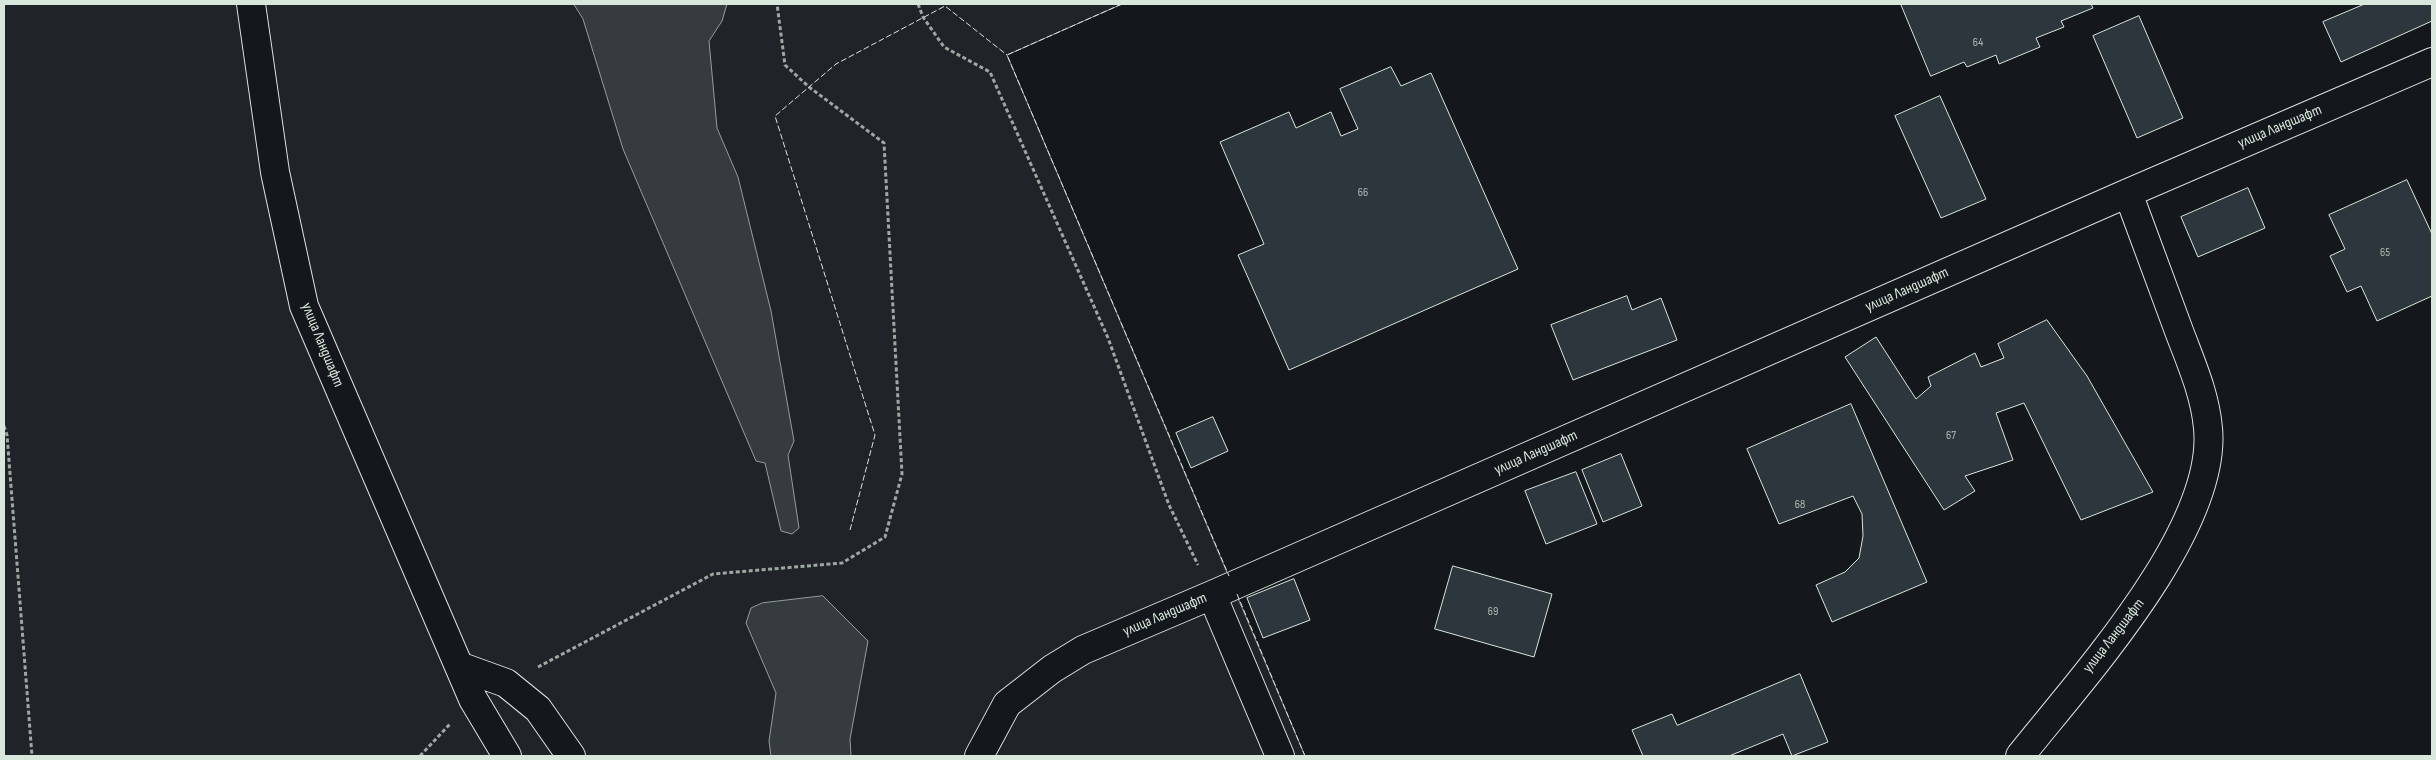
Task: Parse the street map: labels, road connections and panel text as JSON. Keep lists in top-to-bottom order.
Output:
{
  "streets": {
    "street": ["улица Ландшафт"]
  },
  "house_numbers": [
    "64",
    "66",
    "65",
    "67",
    "68",
    "69"
  ]
}
